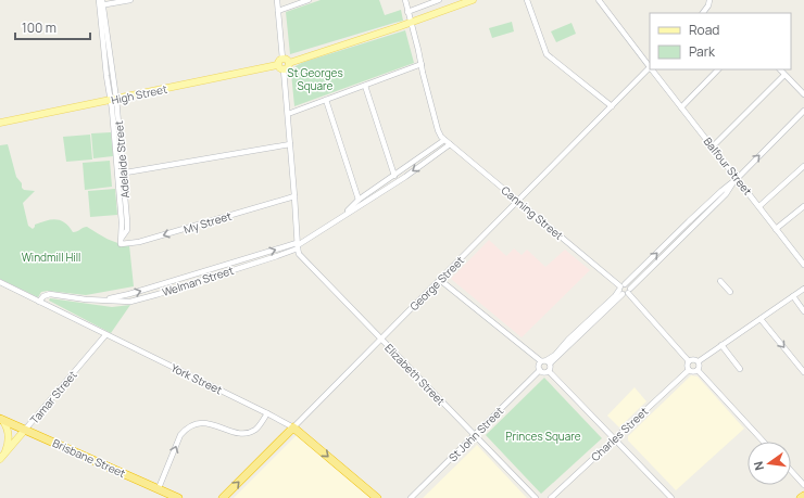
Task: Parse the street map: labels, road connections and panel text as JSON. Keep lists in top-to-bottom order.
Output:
{
  "streets": {
    "highway": ["George Street", "York Street", "Brisbane Street"],
    "main road": ["High Street", "Tamar Street"],
    "street": [
      "Adelaide Street",
      "Balfour Street",
      "Canning Street",
      "My Street",
      "Welman Street",
      "Elizabeth Street",
      "St John Street",
      "Charles Street"
    ]
  },
  "crossings": [
    ["High Street", "Adelaide Street"],
    ["Adelaide Street", "My Street"],
    ["Canning Street", "Welman Street"],
    ["Canning Street", "George Street"],
    ["Canning Street", "Charles Street"],
    ["Welman Street", "Elizabeth Street"],
    ["Welman Street", "York Street"],
    ["George Street", "Elizabeth Street"],
    ["George Street", "York Street"],
    ["Elizabeth Street", "St John Street"],
    ["York Street", "Tamar Street"],
    ["Tamar Street", "Brisbane Street"]
  ],
  "one_way": ["My Street"],
  "parks": ["St Georges Square", "Windmill Hill", "Princes Square"],
  "legend": ["Road", "Park"],
  "scale_bar": "100 m",
  "north": "left"
}
